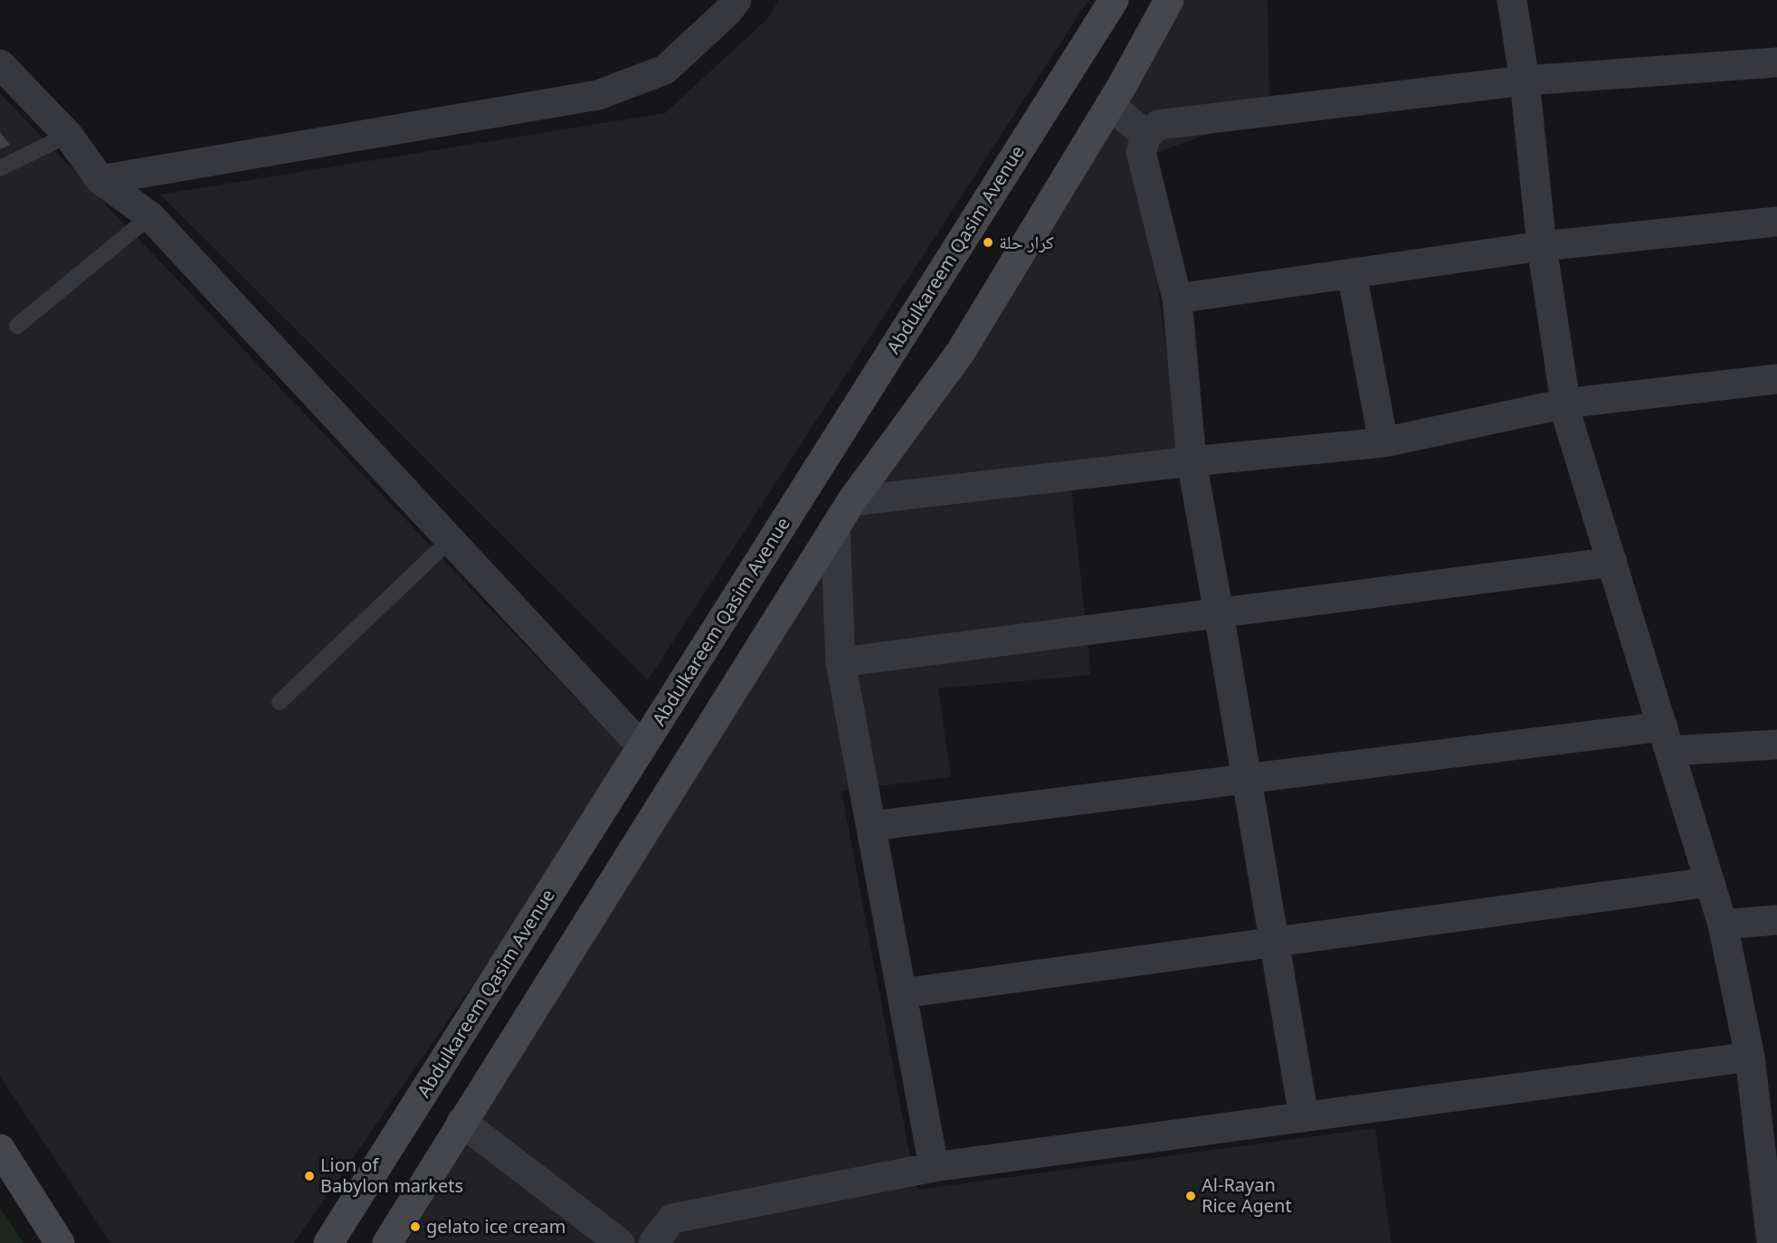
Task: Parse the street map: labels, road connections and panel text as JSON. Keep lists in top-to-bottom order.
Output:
{
  "streets": {
    "main road": ["Abdulkareem Qasim Avenue"]
  },
  "places": [
    "كرار حلة",
    "Lion of Babylon markets",
    "Al-Rayan Rice Agent",
    "gelato ice cream"
  ]
}
